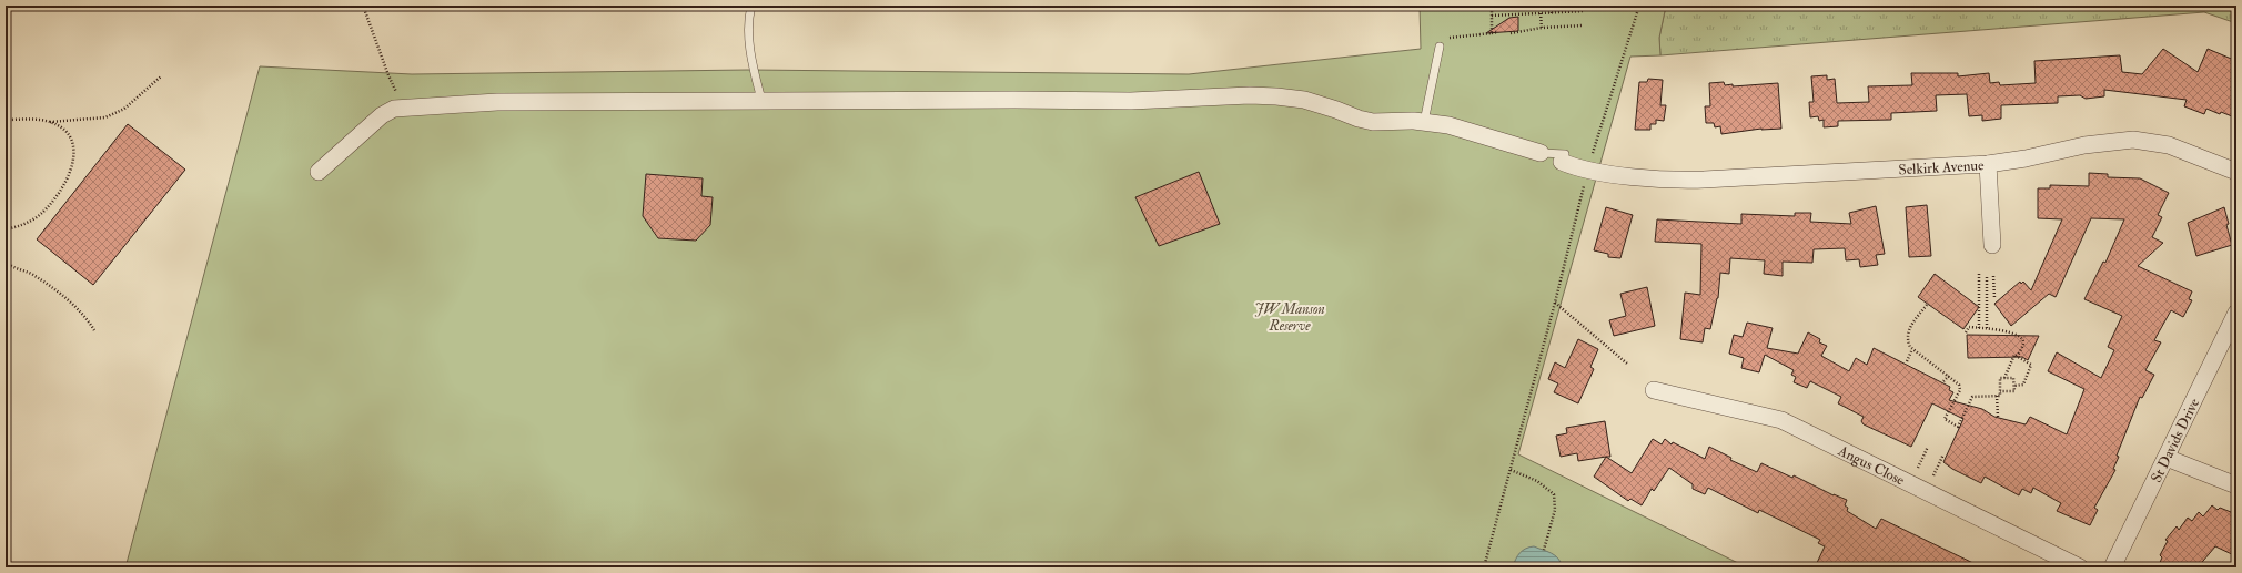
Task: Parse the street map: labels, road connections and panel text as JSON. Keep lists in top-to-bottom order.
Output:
{
  "streets": {
    "street": ["Selkirk Avenue", "St Davids Drive", "Angus Close"]
  },
  "parks": ["JW Manson Reserve"]
}
